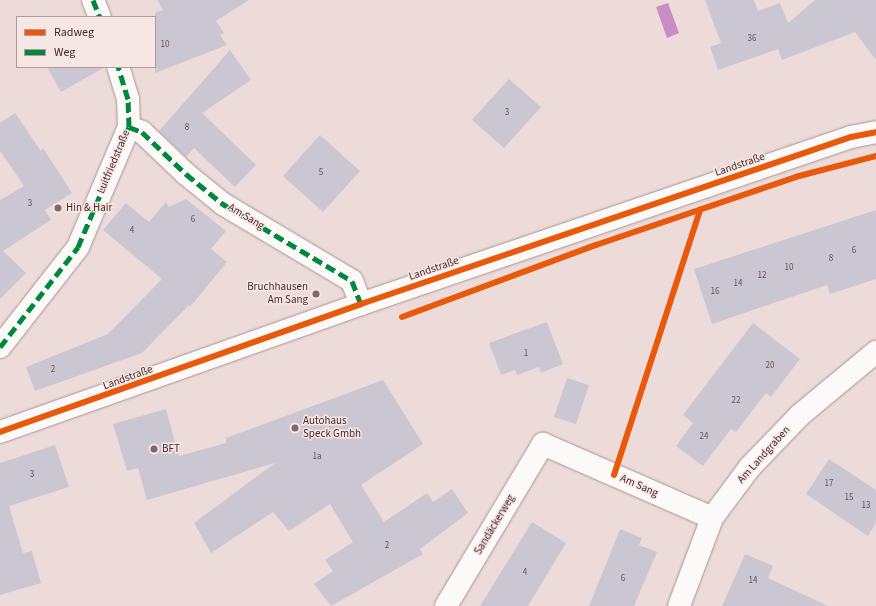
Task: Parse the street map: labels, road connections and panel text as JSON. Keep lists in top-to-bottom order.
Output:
{
  "streets": {
    "street": [
      "Luitfriedstraße",
      "Landstraße",
      "Am Sang",
      "Am Landgraben",
      "Sandäckerweg"
    ]
  },
  "crossings": [
    ["Luitfriedstraße", "Am Sang"],
    ["Landstraße", "Am Sang"],
    ["Am Sang", "Am Landgraben"],
    ["Am Sang", "Sandäckerweg"]
  ],
  "places": [
    "Hin & Hair",
    "Bruchhausen Am Sang",
    "Autohaus Speck Gmbh",
    "BFT"
  ],
  "house_numbers": [
    "36",
    "10",
    "3",
    "8",
    "5",
    "3",
    "6",
    "4",
    "6",
    "8",
    "10",
    "12",
    "14",
    "16",
    "1",
    "20",
    "2",
    "22",
    "24",
    "1a",
    "3",
    "17",
    "15",
    "13",
    "2",
    "4",
    "6",
    "14"
  ],
  "legend": ["Radweg", "Weg"]
}
